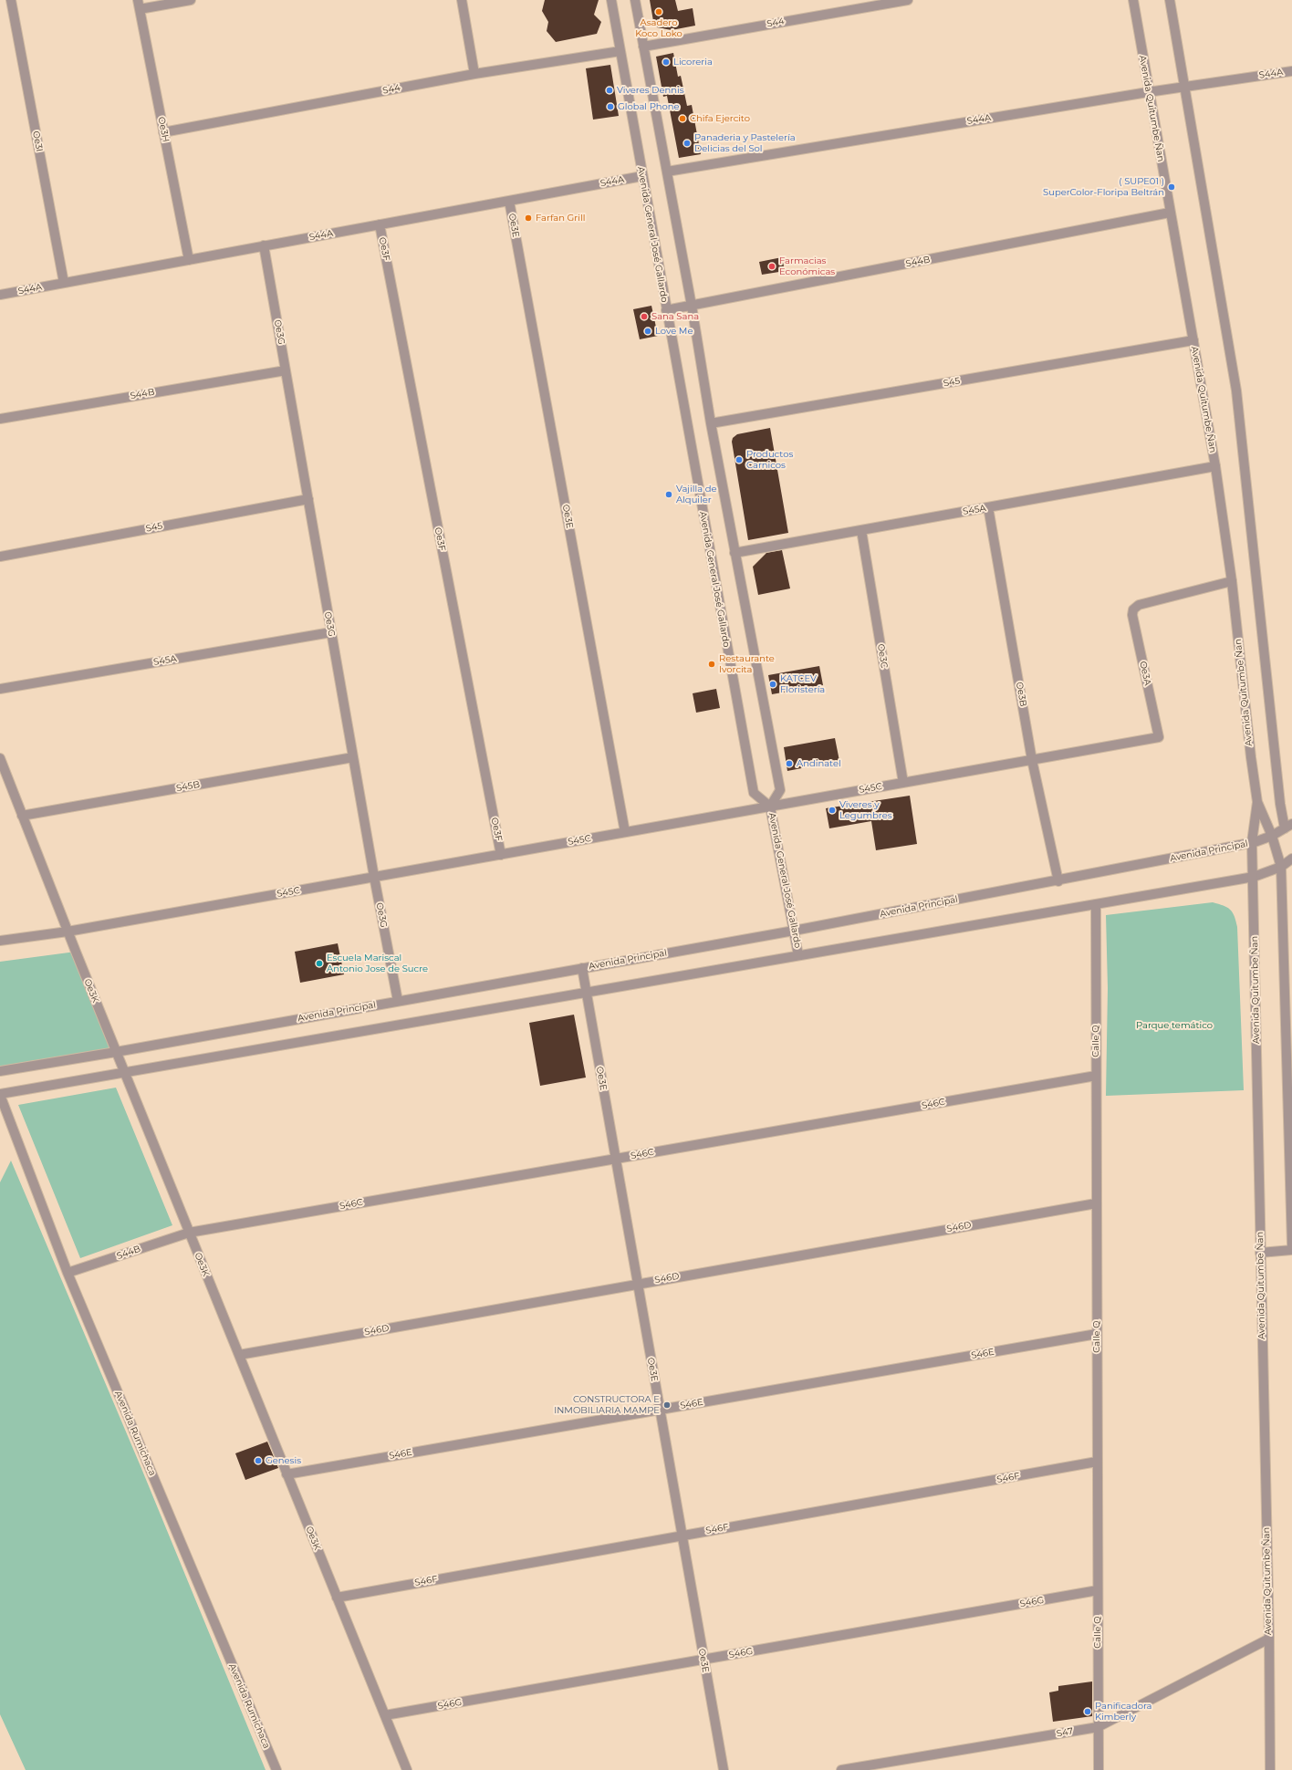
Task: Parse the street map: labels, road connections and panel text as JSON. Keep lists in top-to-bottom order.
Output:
{
  "streets": {
    "street": [
      "S44",
      "S44A",
      "Avenida Quitumbe Ñan",
      "Oe3H",
      "Oe3I",
      "Oe3E",
      "Avenida General José Gallardo",
      "Oe3F",
      "S44B",
      "Oe3G",
      "S45",
      "S45A",
      "Oe3C",
      "Oe3A",
      "Oe3B",
      "S45B",
      "S45C",
      "Avenida Principal",
      "Oe3K",
      "Calle Q",
      "S46C",
      "S46D",
      "S46E",
      "Avenida Rumichaca",
      "S46F",
      "S46G",
      "S47"
    ]
  },
  "crossings": [
    ["S44", "Oe3H"],
    ["S44", "Avenida General José Gallardo"],
    ["S44A", "Avenida Quitumbe Ñan"],
    ["S44A", "Oe3H"],
    ["S44A", "Oe3I"],
    ["S44A", "Oe3E"],
    ["S44A", "Avenida General José Gallardo"],
    ["S44A", "Oe3F"],
    ["S44A", "Oe3G"],
    ["Avenida Quitumbe Ñan", "S44B"],
    ["Avenida Quitumbe Ñan", "S45"],
    ["Avenida Quitumbe Ñan", "S45A"],
    ["Avenida Quitumbe Ñan", "Oe3A"],
    ["Avenida Quitumbe Ñan", "Avenida Principal"],
    ["Avenida Quitumbe Ñan", "S47"],
    ["Oe3E", "S45C"],
    ["Oe3E", "Avenida Principal"],
    ["Oe3E", "S46C"],
    ["Oe3E", "S46D"],
    ["Oe3E", "S46E"],
    ["Oe3E", "S46F"],
    ["Oe3E", "S46G"],
    ["Avenida General José Gallardo", "S44B"],
    ["Avenida General José Gallardo", "S45"],
    ["Avenida General José Gallardo", "S45A"],
    ["Avenida General José Gallardo", "S45C"],
    ["Avenida General José Gallardo", "Avenida Principal"],
    ["Oe3F", "S45C"],
    ["S44B", "Oe3G"],
    ["S44B", "Oe3K"],
    ["S44B", "S46C"],
    ["S44B", "Avenida Rumichaca"],
    ["Oe3G", "S45"],
    ["Oe3G", "S45A"],
    ["Oe3G", "S45B"],
    ["Oe3G", "S45C"],
    ["Oe3G", "Avenida Principal"],
    ["S45A", "Oe3C"],
    ["S45A", "Oe3B"],
    ["Oe3C", "S45C"],
    ["Oe3A", "S45C"],
    ["Oe3B", "S45C"],
    ["Oe3B", "Avenida Principal"],
    ["S45B", "Oe3K"],
    ["S45C", "Oe3K"],
    ["Avenida Principal", "Oe3K"],
    ["Oe3K", "S46C"],
    ["Oe3K", "S46D"],
    ["Oe3K", "S46E"],
    ["Oe3K", "S46F"],
    ["Oe3K", "S46G"],
    ["Calle Q", "S46C"],
    ["Calle Q", "S46D"],
    ["Calle Q", "S46E"],
    ["Calle Q", "S46F"],
    ["Calle Q", "S46G"],
    ["Calle Q", "S47"]
  ],
  "parks": ["Parque temático"],
  "places": [
    "Asadero Koco Loko",
    "Licoreria",
    "Viveres Dennis",
    "Global Phone",
    "Chifa Ejercito",
    "Panaderia y Pastelería Delicias del Sol",
    "( SUPE01 ) SuperColor-Floripa Beltrán",
    "Farfan Grill",
    "Farmacias Económicas",
    "Sana Sana",
    "Love Me",
    "Productos Carnicos",
    "Vajilla de Alquiler",
    "Restaurante Ivorcita",
    "KATCEV Floristería",
    "Andinatel",
    "Viveres y Legumbres",
    "Escuela Mariscal Antonio Jose de Sucre",
    "CONSTRUCTORA E INMOBILIARIA MAMPE",
    "Genesis",
    "Panificadora Kimberly"
  ]
}
